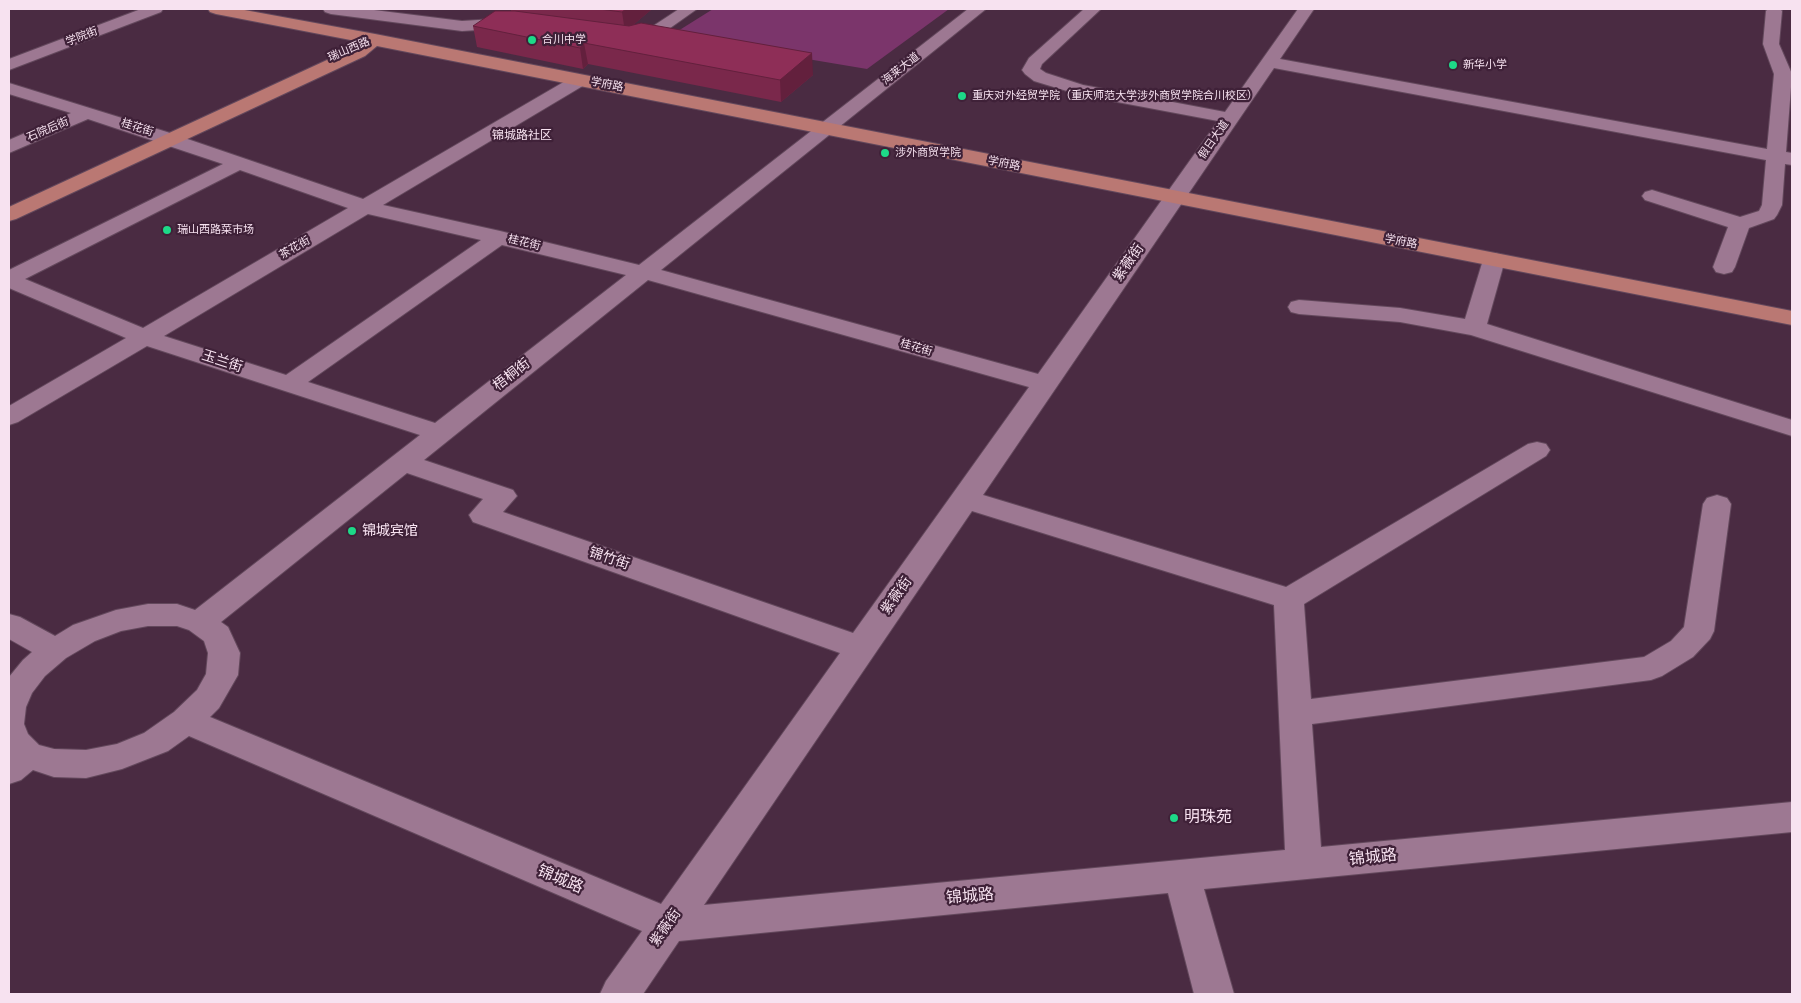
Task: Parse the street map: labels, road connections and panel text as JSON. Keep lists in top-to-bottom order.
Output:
{
  "streets": {
    "main road": ["瑞山西路", "学府路"],
    "street": [
      "学院街",
      "海莱大道",
      "桂花街",
      "石院后街",
      "假日大道",
      "茶花街",
      "紫薇街",
      "玉兰街",
      "梧桐街",
      "锦竹街",
      "锦城路"
    ]
  },
  "crossings": [
    ["瑞山西路", "学府路"],
    ["瑞山西路", "桂花街"],
    ["海莱大道", "学府路"],
    ["海莱大道", "梧桐街"],
    ["学府路", "假日大道"],
    ["学府路", "茶花街"],
    ["学府路", "紫薇街"],
    ["学府路", "梧桐街"],
    ["桂花街", "石院后街"],
    ["桂花街", "茶花街"],
    ["桂花街", "紫薇街"],
    ["桂花街", "梧桐街"],
    ["假日大道", "紫薇街"],
    ["茶花街", "玉兰街"],
    ["紫薇街", "锦竹街"],
    ["紫薇街", "锦城路"],
    ["玉兰街", "梧桐街"],
    ["梧桐街", "锦竹街"]
  ],
  "districts": ["锦城路社区"],
  "places": [
    "合川中学",
    "新华小学",
    "重庆对外经贸学院（重庆师范大学涉外商贸学院合川校区）",
    "涉外商贸学院",
    "瑞山西路菜市场",
    "锦城宾馆",
    "明珠苑"
  ]
}
